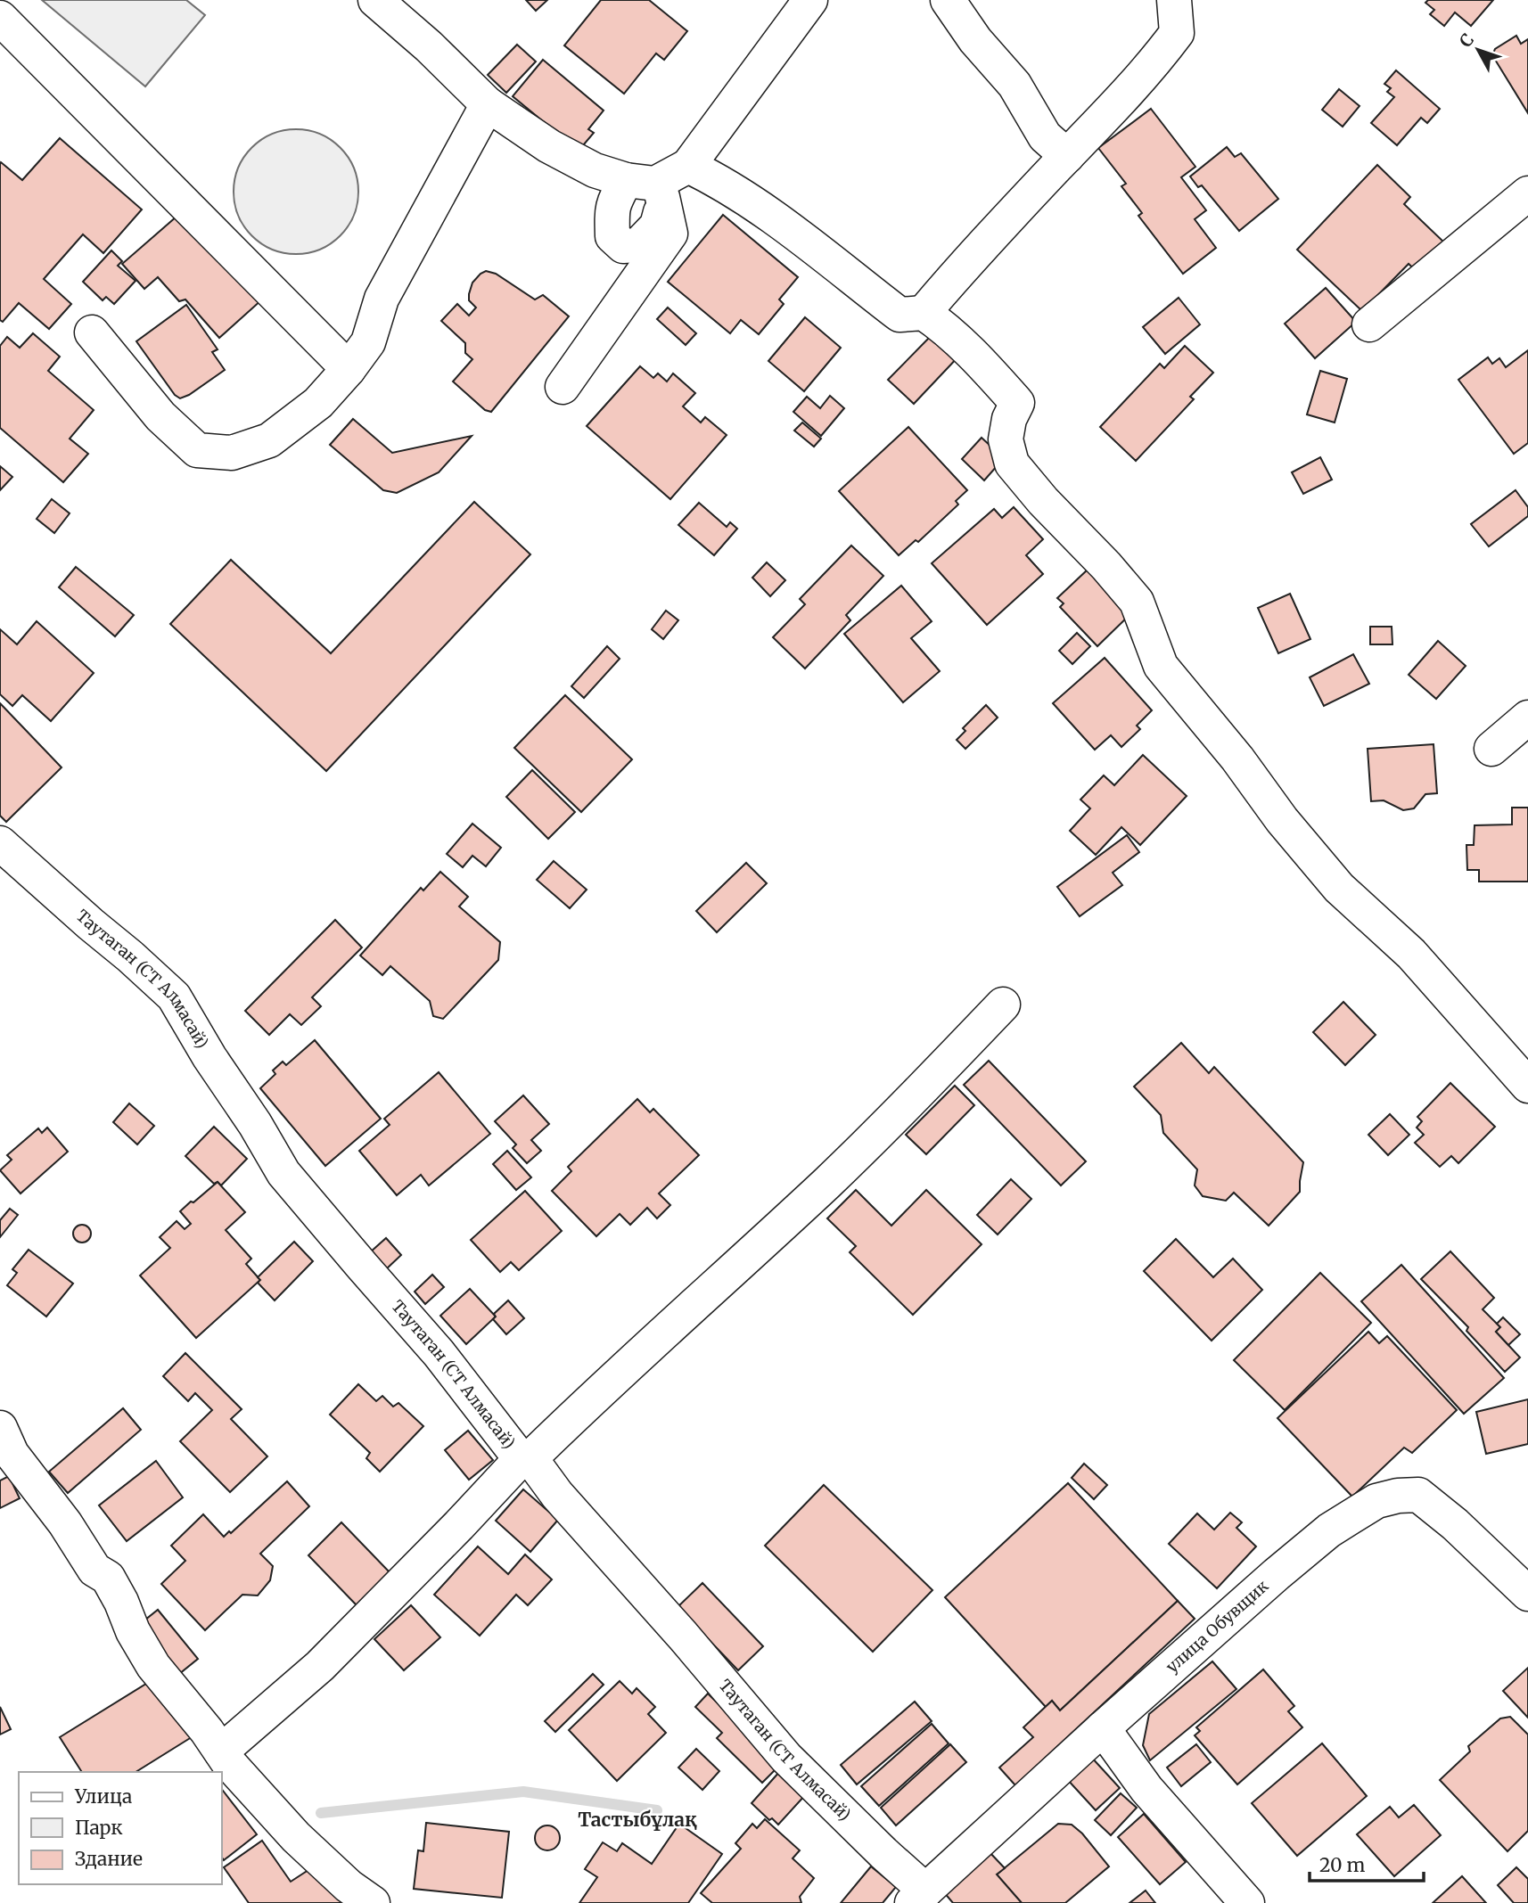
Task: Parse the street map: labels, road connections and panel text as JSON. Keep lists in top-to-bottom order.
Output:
{
  "streets": {
    "street": ["Таутаган (СТ Алмасай)", "улица Обувщик"]
  },
  "crossings": [
    ["Таутаган (СТ Алмасай)", "улица Обувщик"]
  ],
  "districts": ["Тастыбұлақ"],
  "legend": ["Улица", "Парк", "Здание"],
  "scale_bar": "20 m",
  "north": "top left"
}
